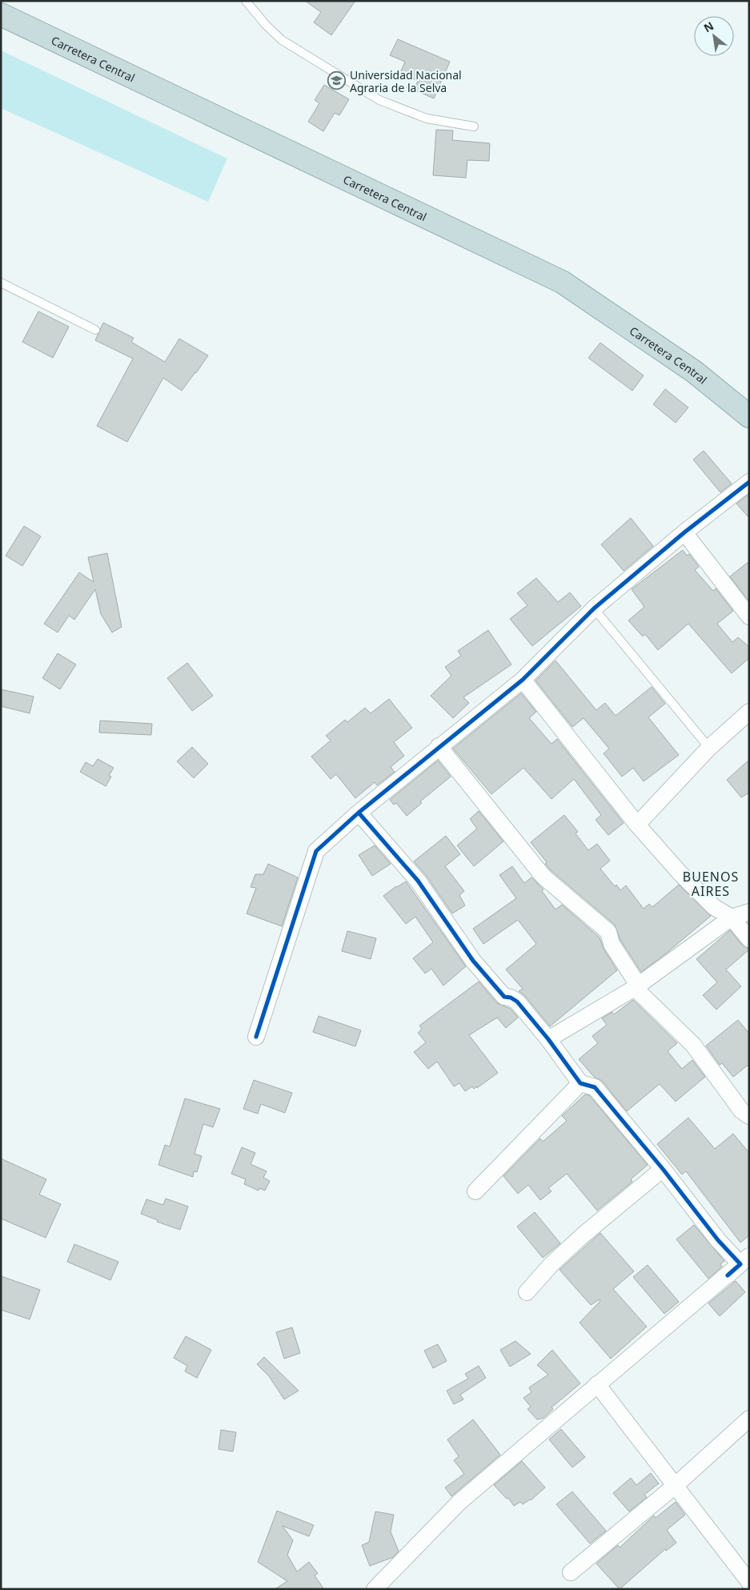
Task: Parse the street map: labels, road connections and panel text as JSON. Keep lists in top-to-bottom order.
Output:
{
  "streets": {
    "highway": ["Carretera Central"]
  },
  "districts": ["BUENOS AIRES"],
  "places": {
    "school or university": ["Universidad Nacional Agraria de la Selva"]
  },
  "north": "top left"
}
